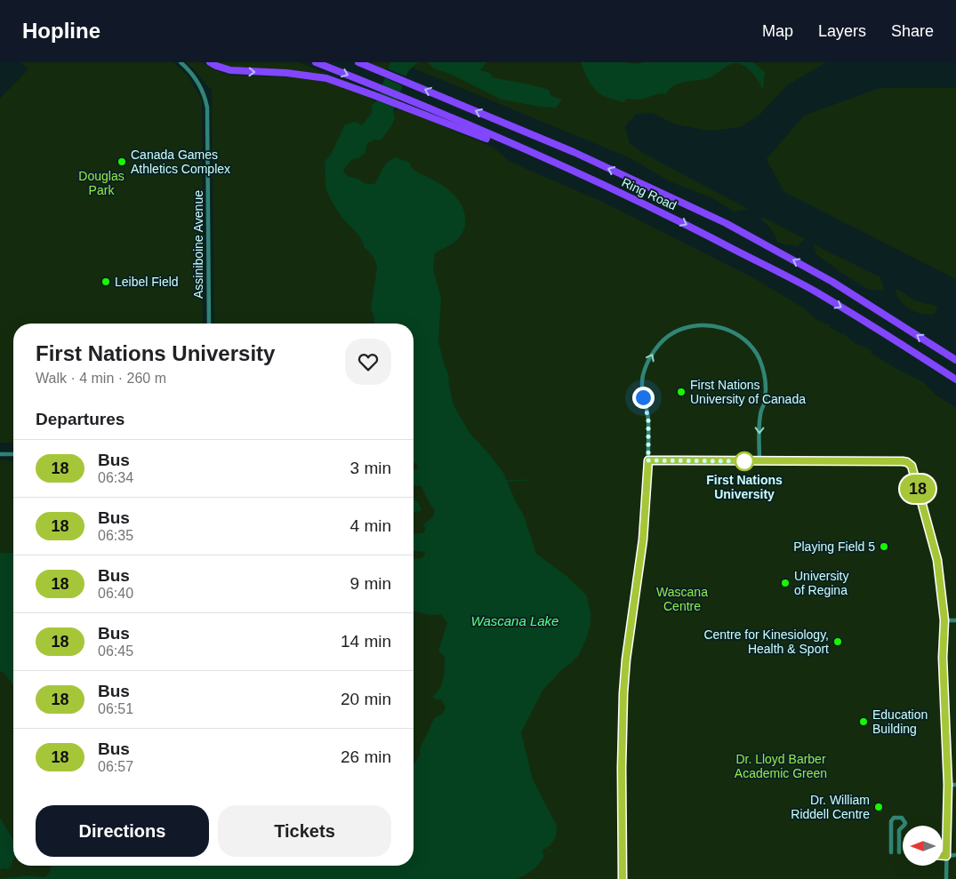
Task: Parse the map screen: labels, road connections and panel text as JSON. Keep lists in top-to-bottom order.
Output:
{
  "streets": {
    "highway": ["Ring Road"],
    "street": ["Assiniboine Avenue"]
  },
  "water": ["Wascana Lake"],
  "parks": ["Douglas Park", "Wascana Centre", "Dr. Lloyd Barber Academic Green"],
  "places": [
    "Canada Games Athletics Complex",
    "Leibel Field",
    "First Nations University of Canada",
    "First Nations University",
    "Playing Field 5",
    "University of Regina",
    "Centre for Kinesiology, Health & Sport",
    "Education Building",
    "Dr. William Riddell Centre"
  ],
  "lines": ["bus line 18"],
  "north": "left",
  "page": {
    "header": "Hopline",
    "nav": ["Map", "Layers", "Share"],
    "on_map": "18",
    "heading": [
      ["First Nations University", "Walk · 4 min · 260 m"],
      "Departures"
    ],
    "list": [
      {
        "mark": "18",
        "name": "Bus",
        "note": "06:34",
        "value": "3 min"
      },
      {
        "mark": "18",
        "name": "Bus",
        "note": "06:35",
        "value": "4 min"
      },
      {
        "mark": "18",
        "name": "Bus",
        "note": "06:40",
        "value": "9 min"
      },
      {
        "mark": "18",
        "name": "Bus",
        "note": "06:45",
        "value": "14 min"
      },
      {
        "mark": "18",
        "name": "Bus",
        "note": "06:51",
        "value": "20 min"
      },
      {
        "mark": "18",
        "name": "Bus",
        "note": "06:57",
        "value": "26 min"
      }
    ],
    "buttons": ["Directions", "Tickets"]
  }
}
